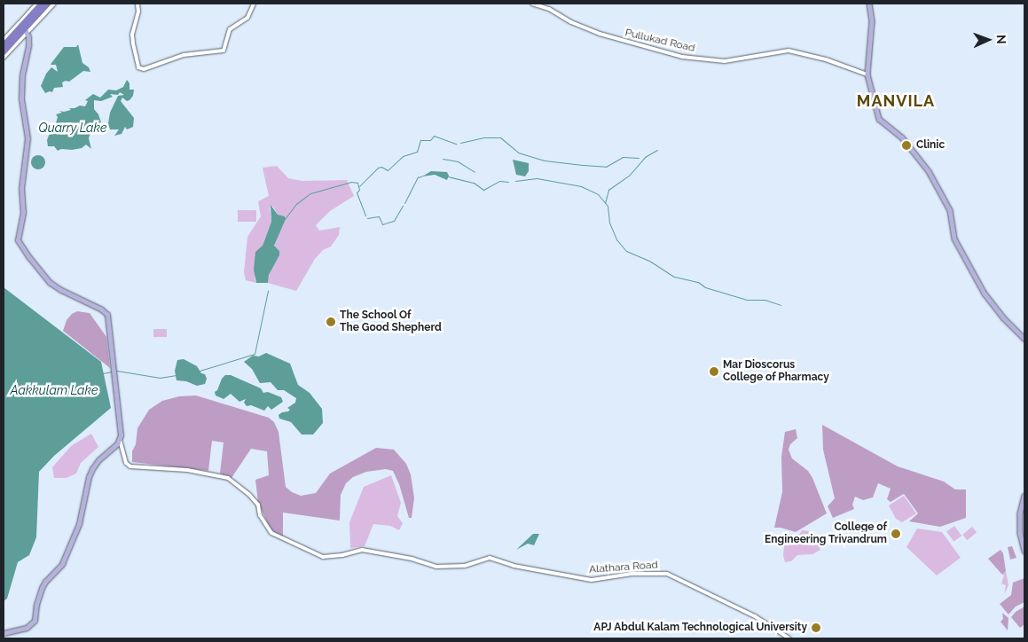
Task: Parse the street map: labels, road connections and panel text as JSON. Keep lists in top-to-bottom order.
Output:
{
  "streets": {
    "street": ["Pullukad Road", "Alathara Road"]
  },
  "districts": ["MANVILA"],
  "water": ["Quarry Lake", "Aakkulam Lake"],
  "places": [
    "Clinic",
    "The School Of The Good Shepherd",
    "Mar Dioscorus College of Pharmacy",
    "College of Engineering Trivandrum",
    "APJ Abdul Kalam Technological University"
  ],
  "north": "right"
}
